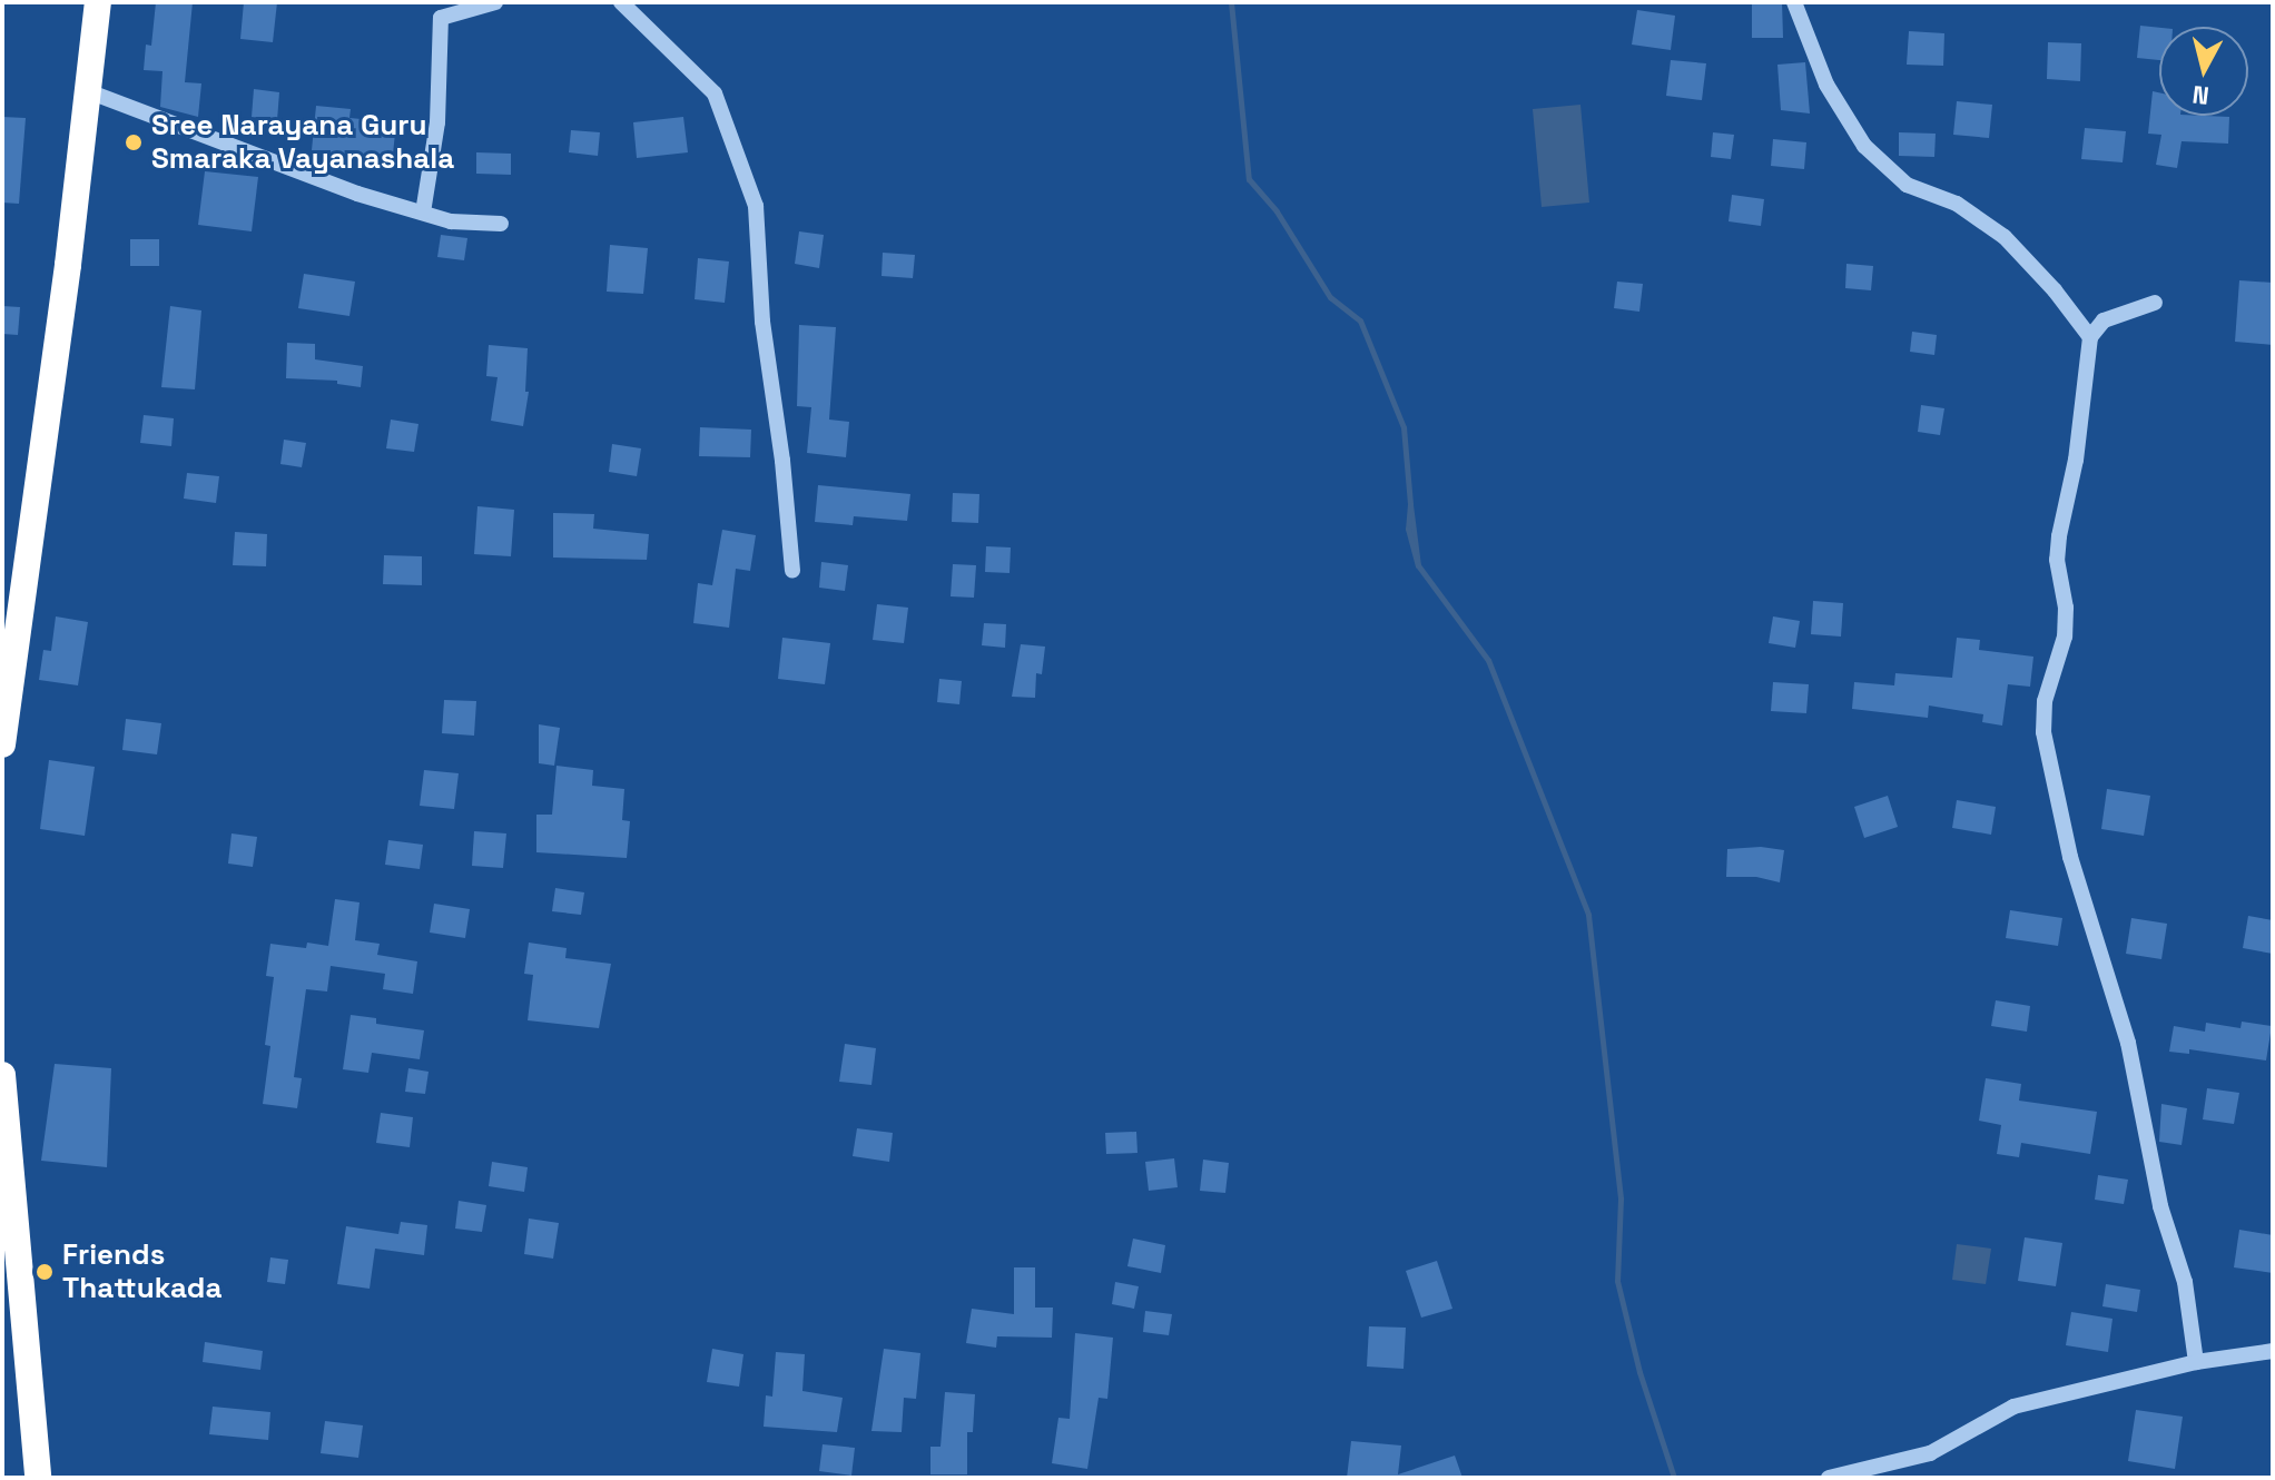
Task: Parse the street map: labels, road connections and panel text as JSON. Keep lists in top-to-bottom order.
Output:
{
  "places": ["Sree Narayana Guru Smaraka Vayanashala", "Friends Thattukada"],
  "north": "bottom"
}
